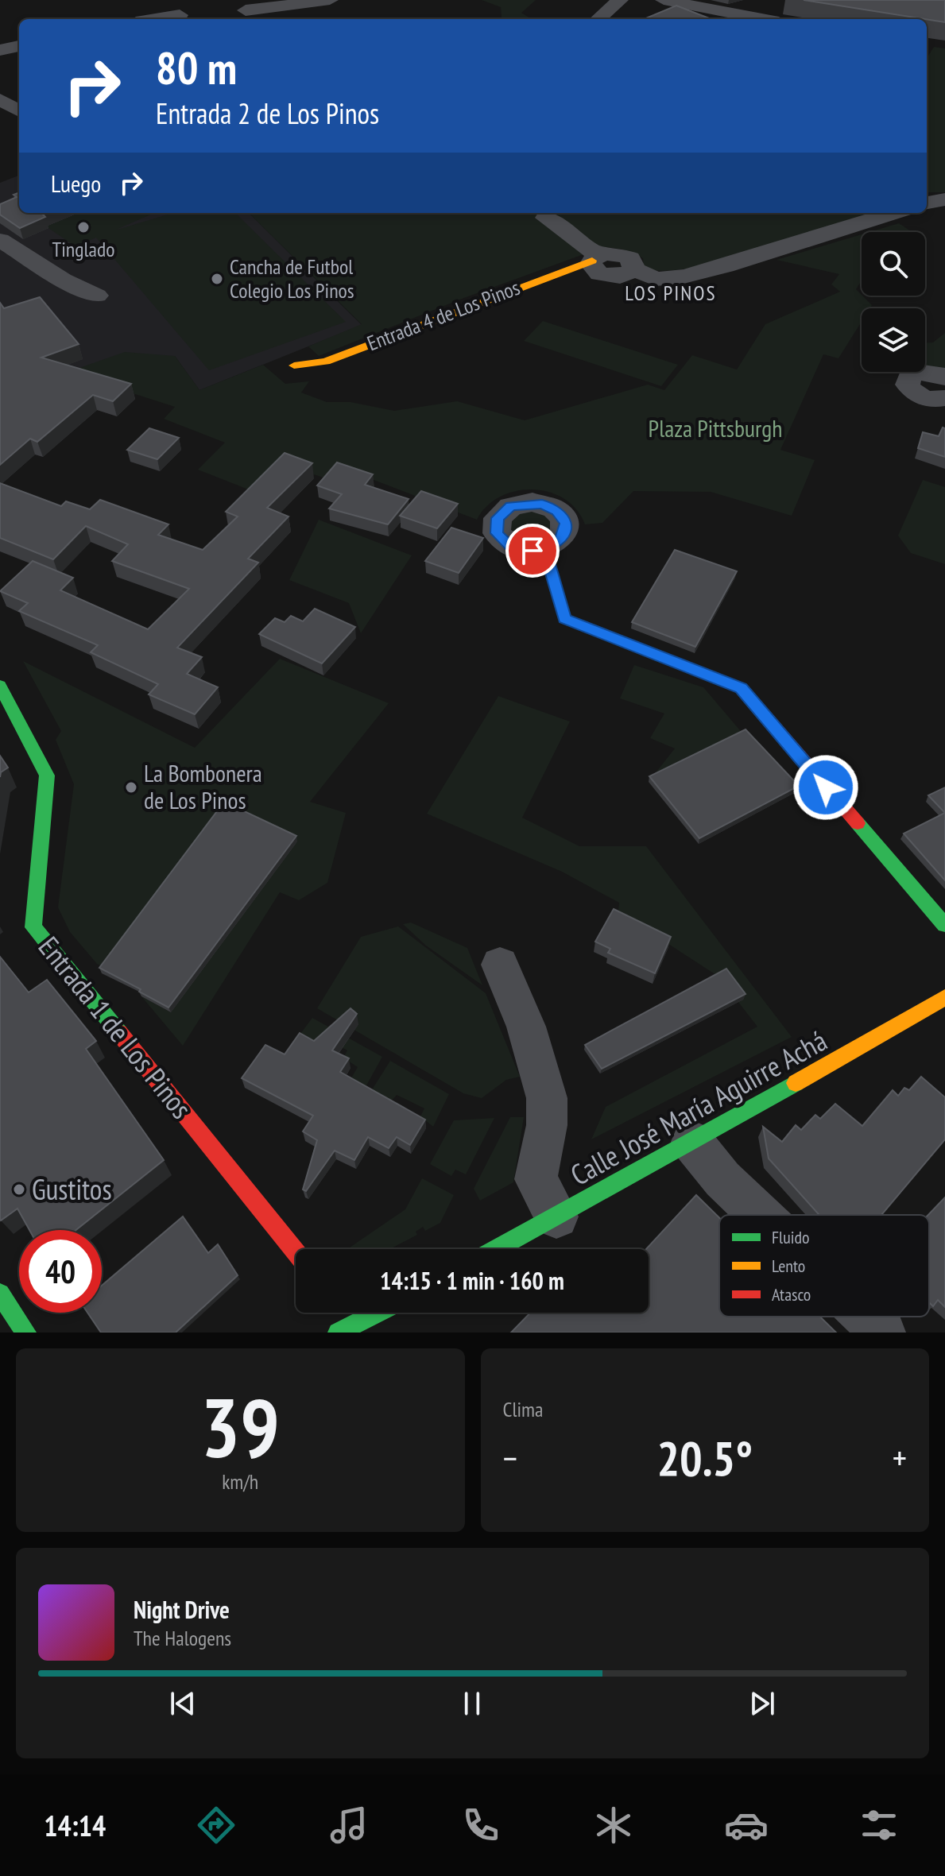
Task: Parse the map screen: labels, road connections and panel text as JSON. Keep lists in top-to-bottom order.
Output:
{
  "streets": {
    "street": ["Entrada 4 de Los Pinos", "Entrada 1 de Los Pinos", "Calle José María Aguirre Achá"]
  },
  "districts": ["LOS PINOS"],
  "parks": ["Plaza Pittsburgh"],
  "places": [
    "Tinglado",
    "Cancha de Futbol Colegio Los Pinos",
    "La Bombonera de Los Pinos",
    "Gustitos"
  ],
  "legend": ["Fluido", "Lento", "Atasco"],
  "page": {
    "turn": ["80 m", "Entrada 2 de Los Pinos"],
    "then": "Luego",
    "limit": "40",
    "trip": "14:15 · 1 min · 160 m",
    "tile": [
      ["39", "km/h"],
      "Clima"
    ],
    "heat": ["−", "20.5°", "+"],
    "song": ["Night Drive", "The Halogens"],
    "tabs": "14:14"
  }
}
